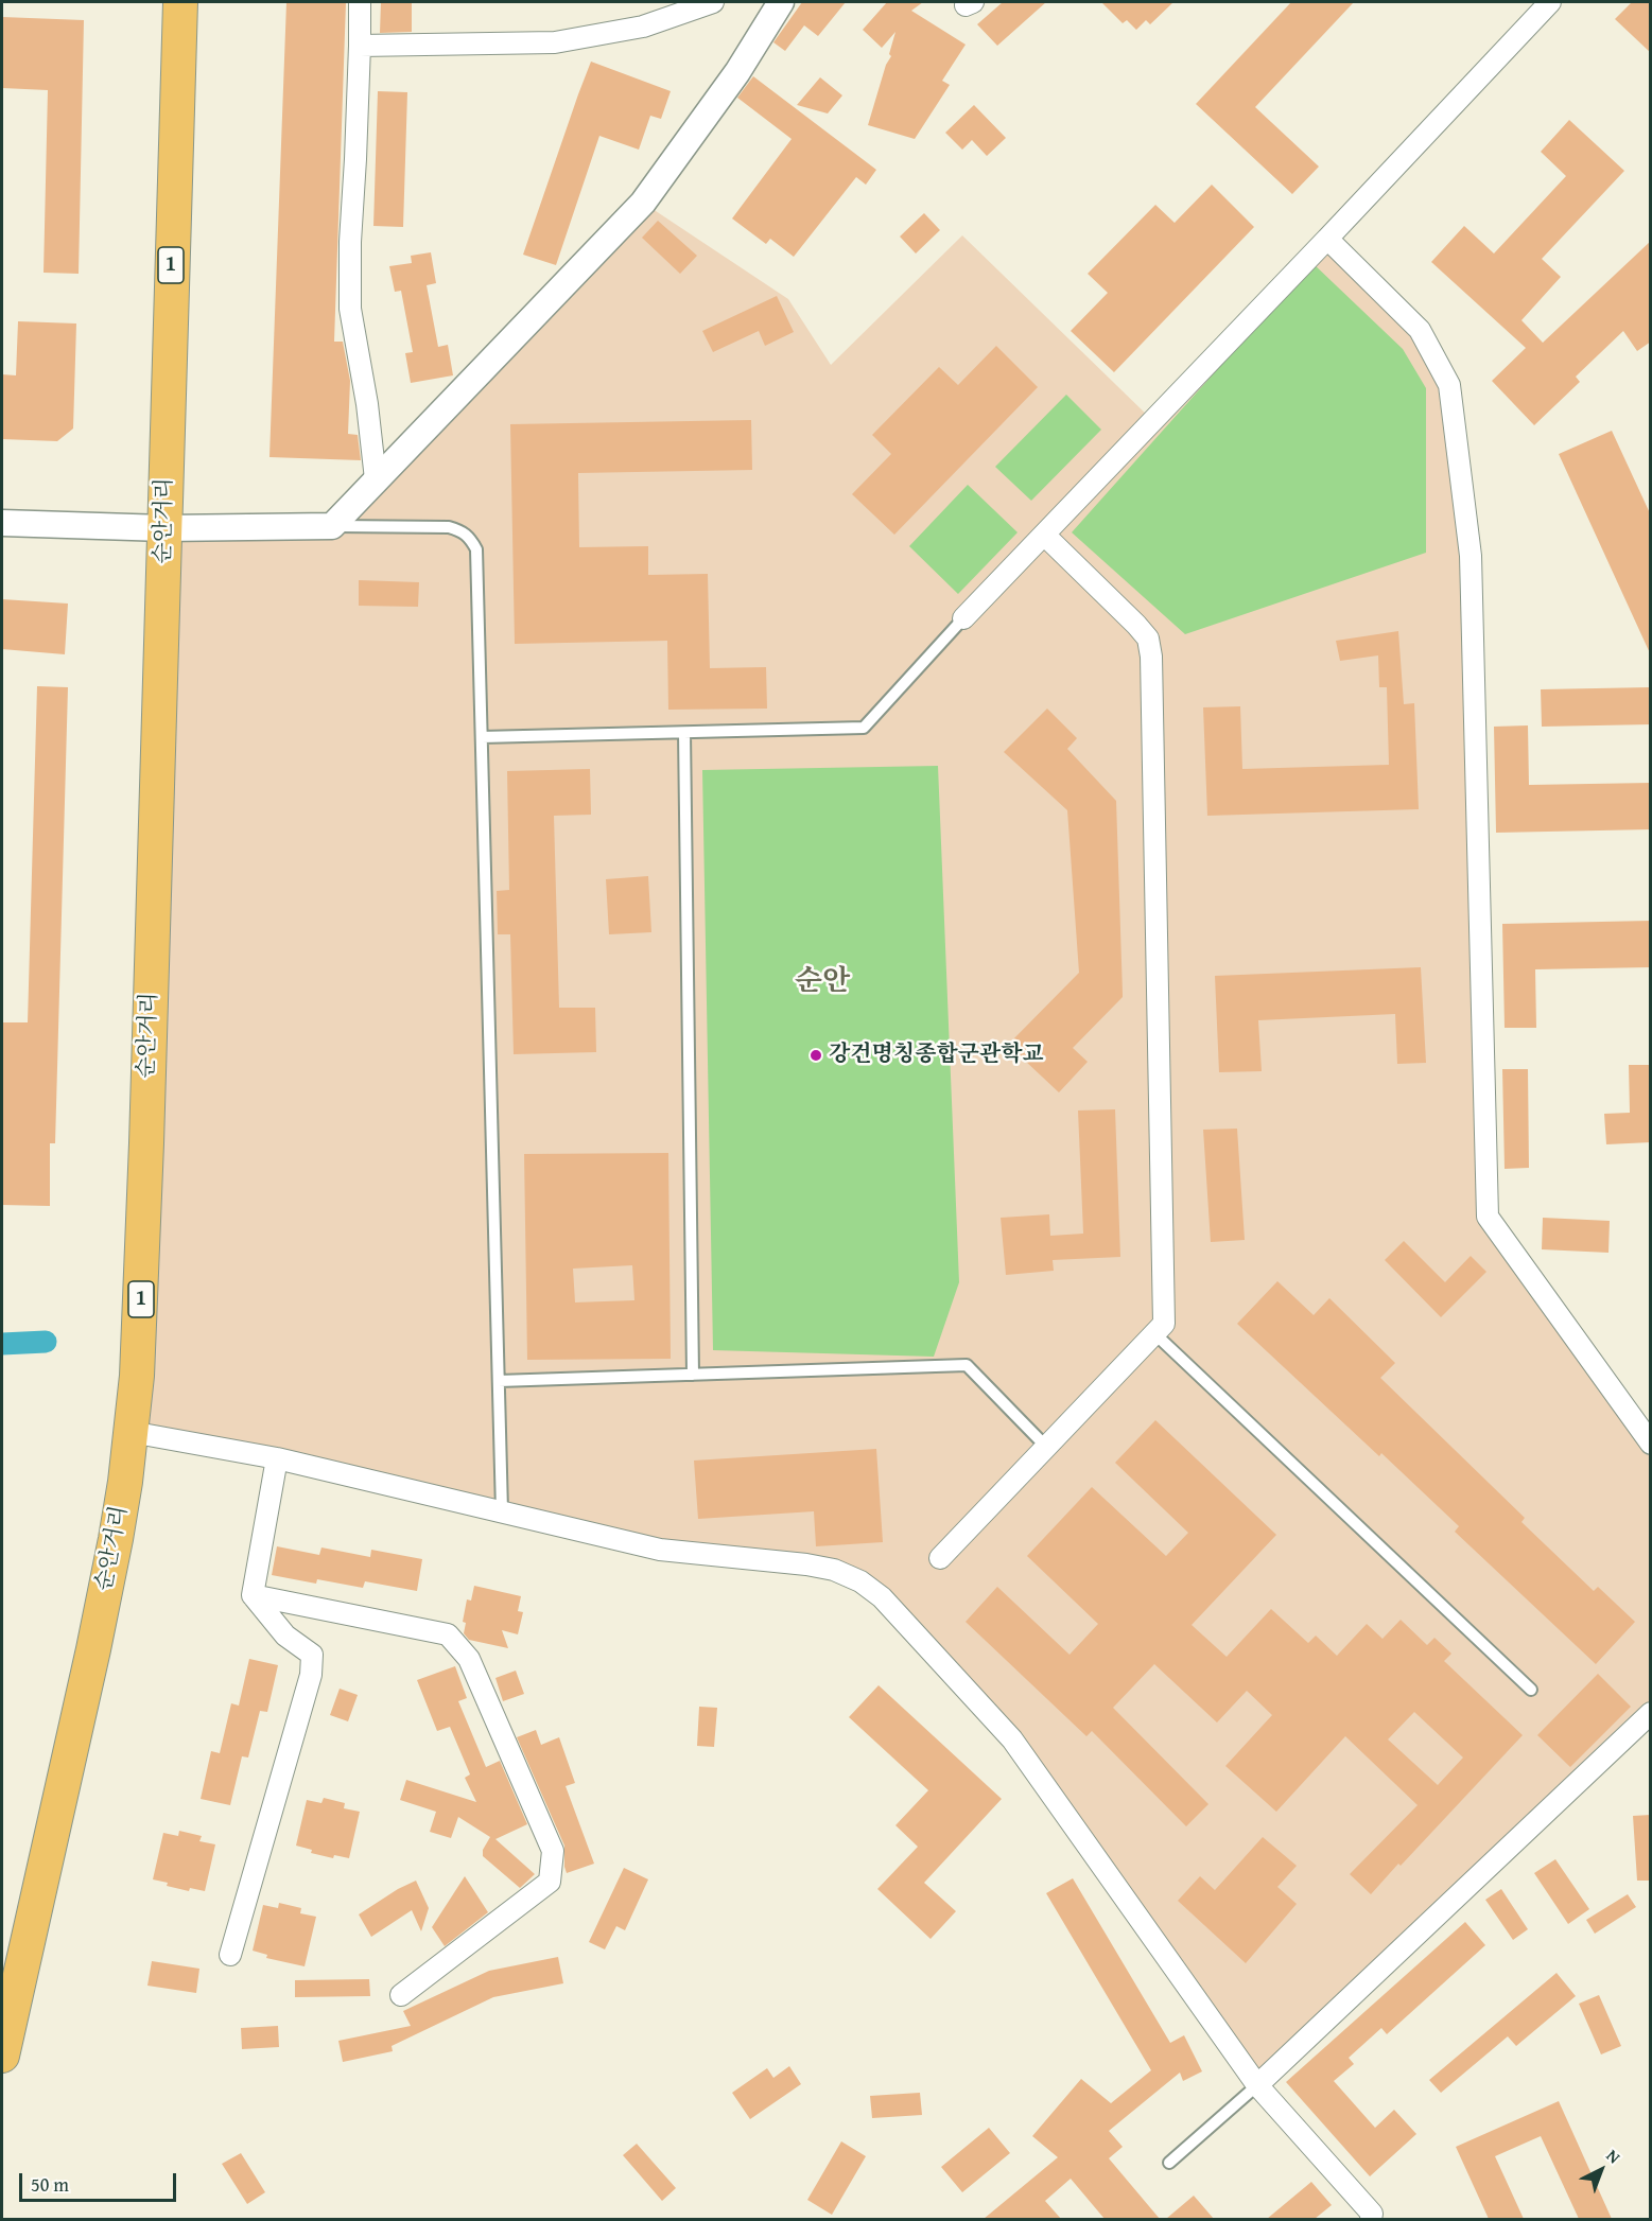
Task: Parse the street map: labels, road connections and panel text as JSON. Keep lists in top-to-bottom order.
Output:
{
  "streets": {
    "main road": ["1", "순안거리"]
  },
  "districts": ["순안"],
  "places": ["강건명칭종합군관학교"],
  "scale_bar": "50 m",
  "north": "top right"
}
